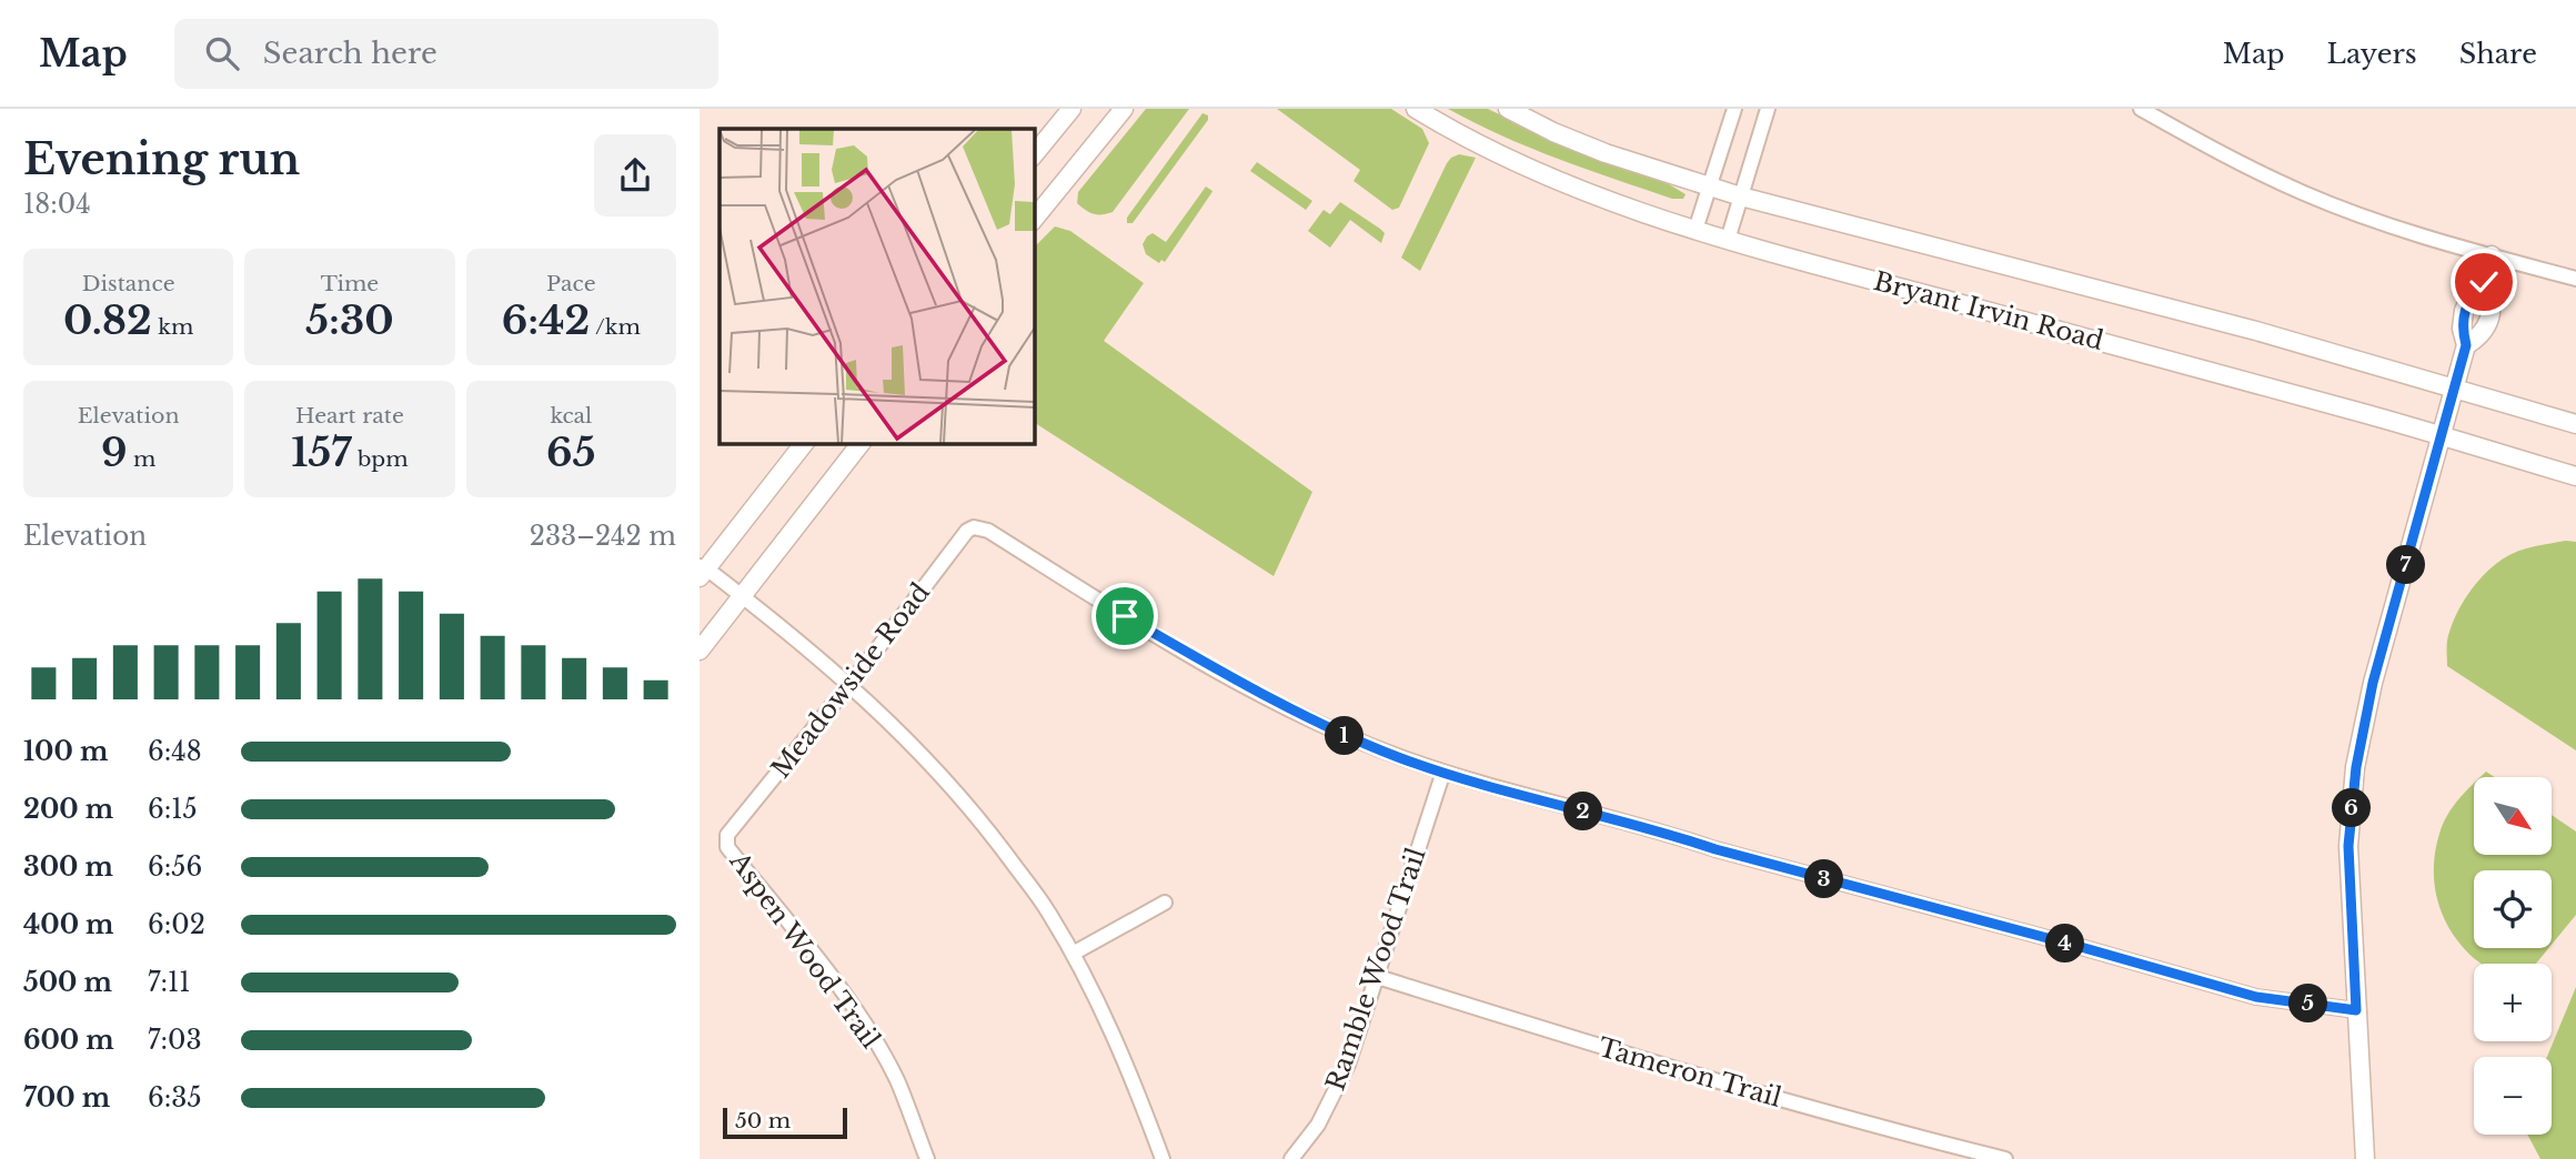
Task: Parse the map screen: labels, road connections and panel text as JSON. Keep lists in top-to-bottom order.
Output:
{
  "streets": {
    "main road": ["Bryant Irvin Road"],
    "street": [
      "Meadowside Road",
      "Aspen Wood Trail",
      "Ramble Wood Trail",
      "Tameron Trail"
    ]
  },
  "crossings": [
    ["Meadowside Road", "Aspen Wood Trail"],
    ["Meadowside Road", "Ramble Wood Trail"],
    ["Ramble Wood Trail", "Tameron Trail"]
  ],
  "scale_bar": "50 m",
  "north": "bottom right",
  "page": {
    "header": "Map",
    "search": "Search here",
    "nav": ["Map", "Layers", "Share"],
    "heading": ["Evening run", "18:04"],
    "stats": [
      ["Distance", "0.82 km"],
      ["Time", "5:30"],
      ["Pace", "6:42 /km"],
      ["Elevation", "9 m"],
      ["Heart rate", "157 bpm"],
      ["kcal", "65"]
    ],
    "chart": ["Elevation", "233–242 m"],
    "pins": [
      "7",
      "1",
      "6",
      "2",
      "3",
      "4",
      "5"
    ],
    "list": [
      {
        "name": "100 m",
        "note": "6:48"
      },
      {
        "name": "200 m",
        "note": "6:15"
      },
      {
        "name": "300 m",
        "note": "6:56"
      },
      {
        "name": "400 m",
        "note": "6:02"
      },
      {
        "name": "500 m",
        "note": "7:11"
      },
      {
        "name": "600 m",
        "note": "7:03"
      },
      {
        "name": "700 m",
        "note": "6:35"
      }
    ],
    "map_buttons": ["+", "−"],
    "scale": "50 m"
  }
}
